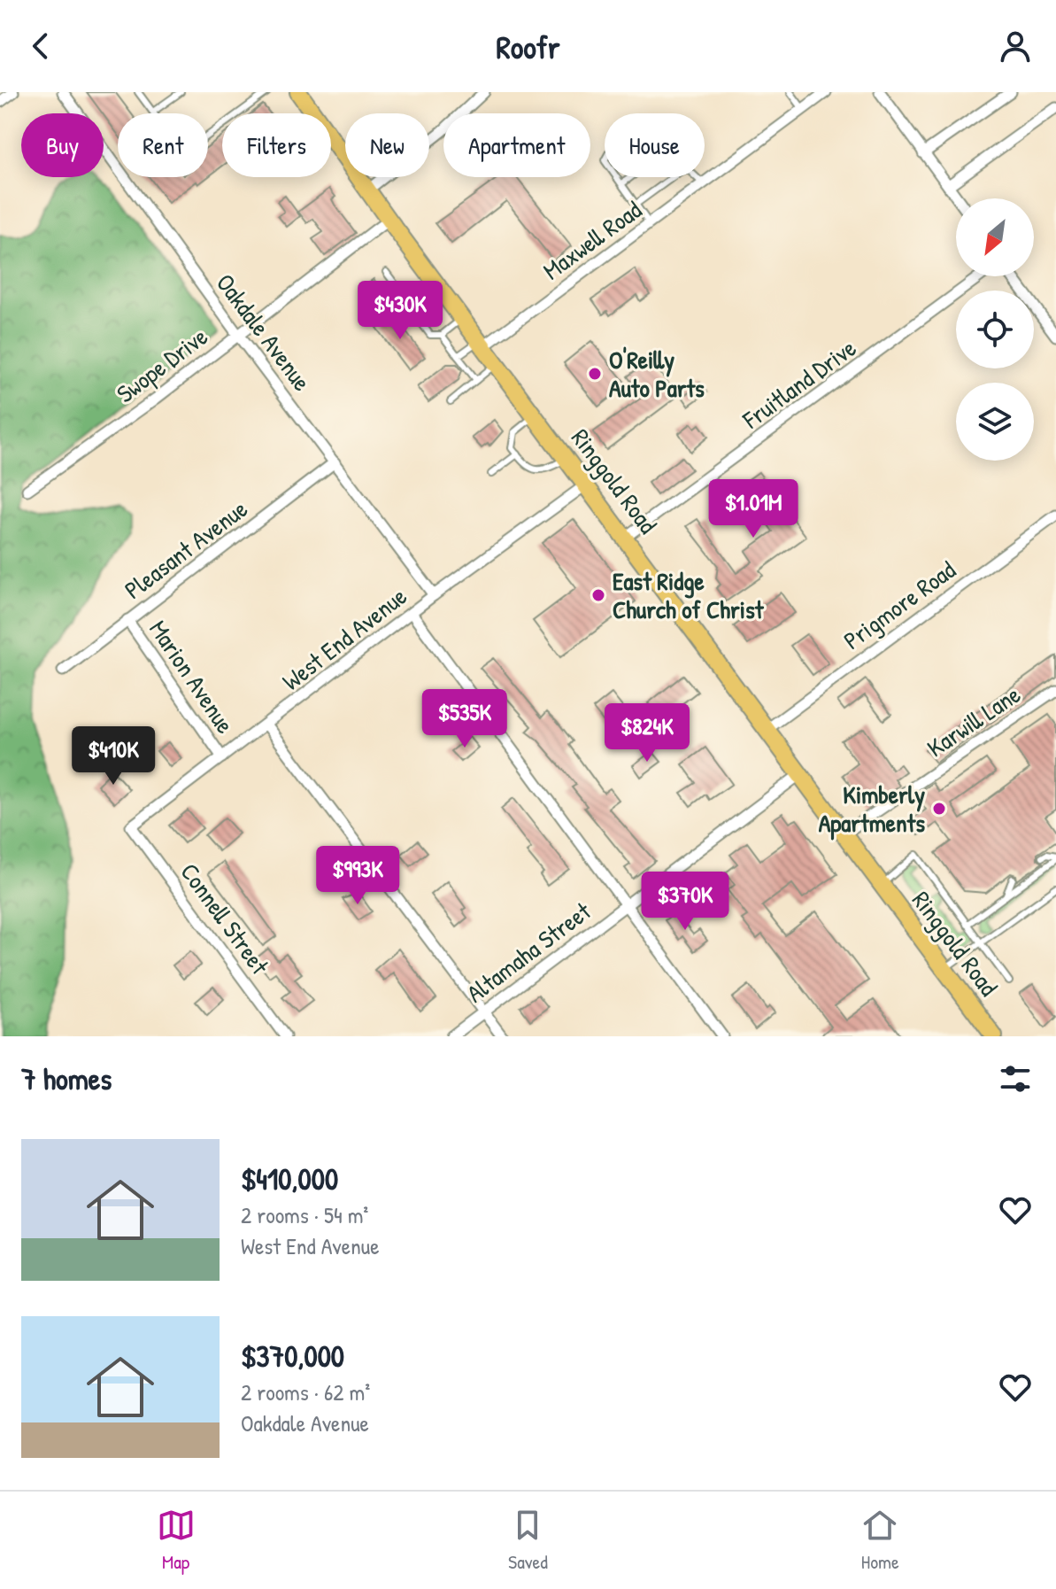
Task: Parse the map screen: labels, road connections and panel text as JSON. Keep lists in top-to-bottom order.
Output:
{
  "streets": {
    "main road": ["Ringgold Road"],
    "street": [
      "Maxwell Road",
      "Oakdale Avenue",
      "Swope Drive",
      "Fruitland Drive",
      "Pleasant Avenue",
      "Prigmore Road",
      "West End Avenue",
      "Marion Avenue",
      "Karwill Lane",
      "Connell Street",
      "Altamaha Street"
    ]
  },
  "crossings": [
    ["Maxwell Road", "Ringgold Road"],
    ["Oakdale Avenue", "Swope Drive"],
    ["Oakdale Avenue", "Pleasant Avenue"],
    ["Oakdale Avenue", "West End Avenue"],
    ["Swope Drive", "Ringgold Road"],
    ["Fruitland Drive", "Ringgold Road"],
    ["Ringgold Road", "Prigmore Road"],
    ["Ringgold Road", "West End Avenue"],
    ["Ringgold Road", "Karwill Lane"],
    ["Ringgold Road", "Altamaha Street"],
    ["Pleasant Avenue", "Marion Avenue"],
    ["West End Avenue", "Marion Avenue"],
    ["West End Avenue", "Connell Street"],
    ["Marion Avenue", "Altamaha Street"]
  ],
  "places": ["O'Reilly Auto Parts", "East Ridge Church of Christ", "Kimberly Apartments"],
  "north": "bottom left",
  "page": {
    "header": "Roofr",
    "chip": [
      "Buy",
      "Rent",
      "Filters",
      "New",
      "Apartment",
      "House"
    ],
    "price": [
      "$430K",
      "$1.01M",
      "$535K",
      "$824K",
      "$410K",
      "$993K",
      "$370K"
    ],
    "heading": "7 homes",
    "list": [
      {
        "name": "$410,000",
        "note": "2 rooms · 54 m² · West End Avenue"
      },
      {
        "name": "$370,000",
        "note": "2 rooms · 62 m² · Oakdale Avenue"
      }
    ],
    "tabs": ["Map", "Saved", "Home"]
  }
}
